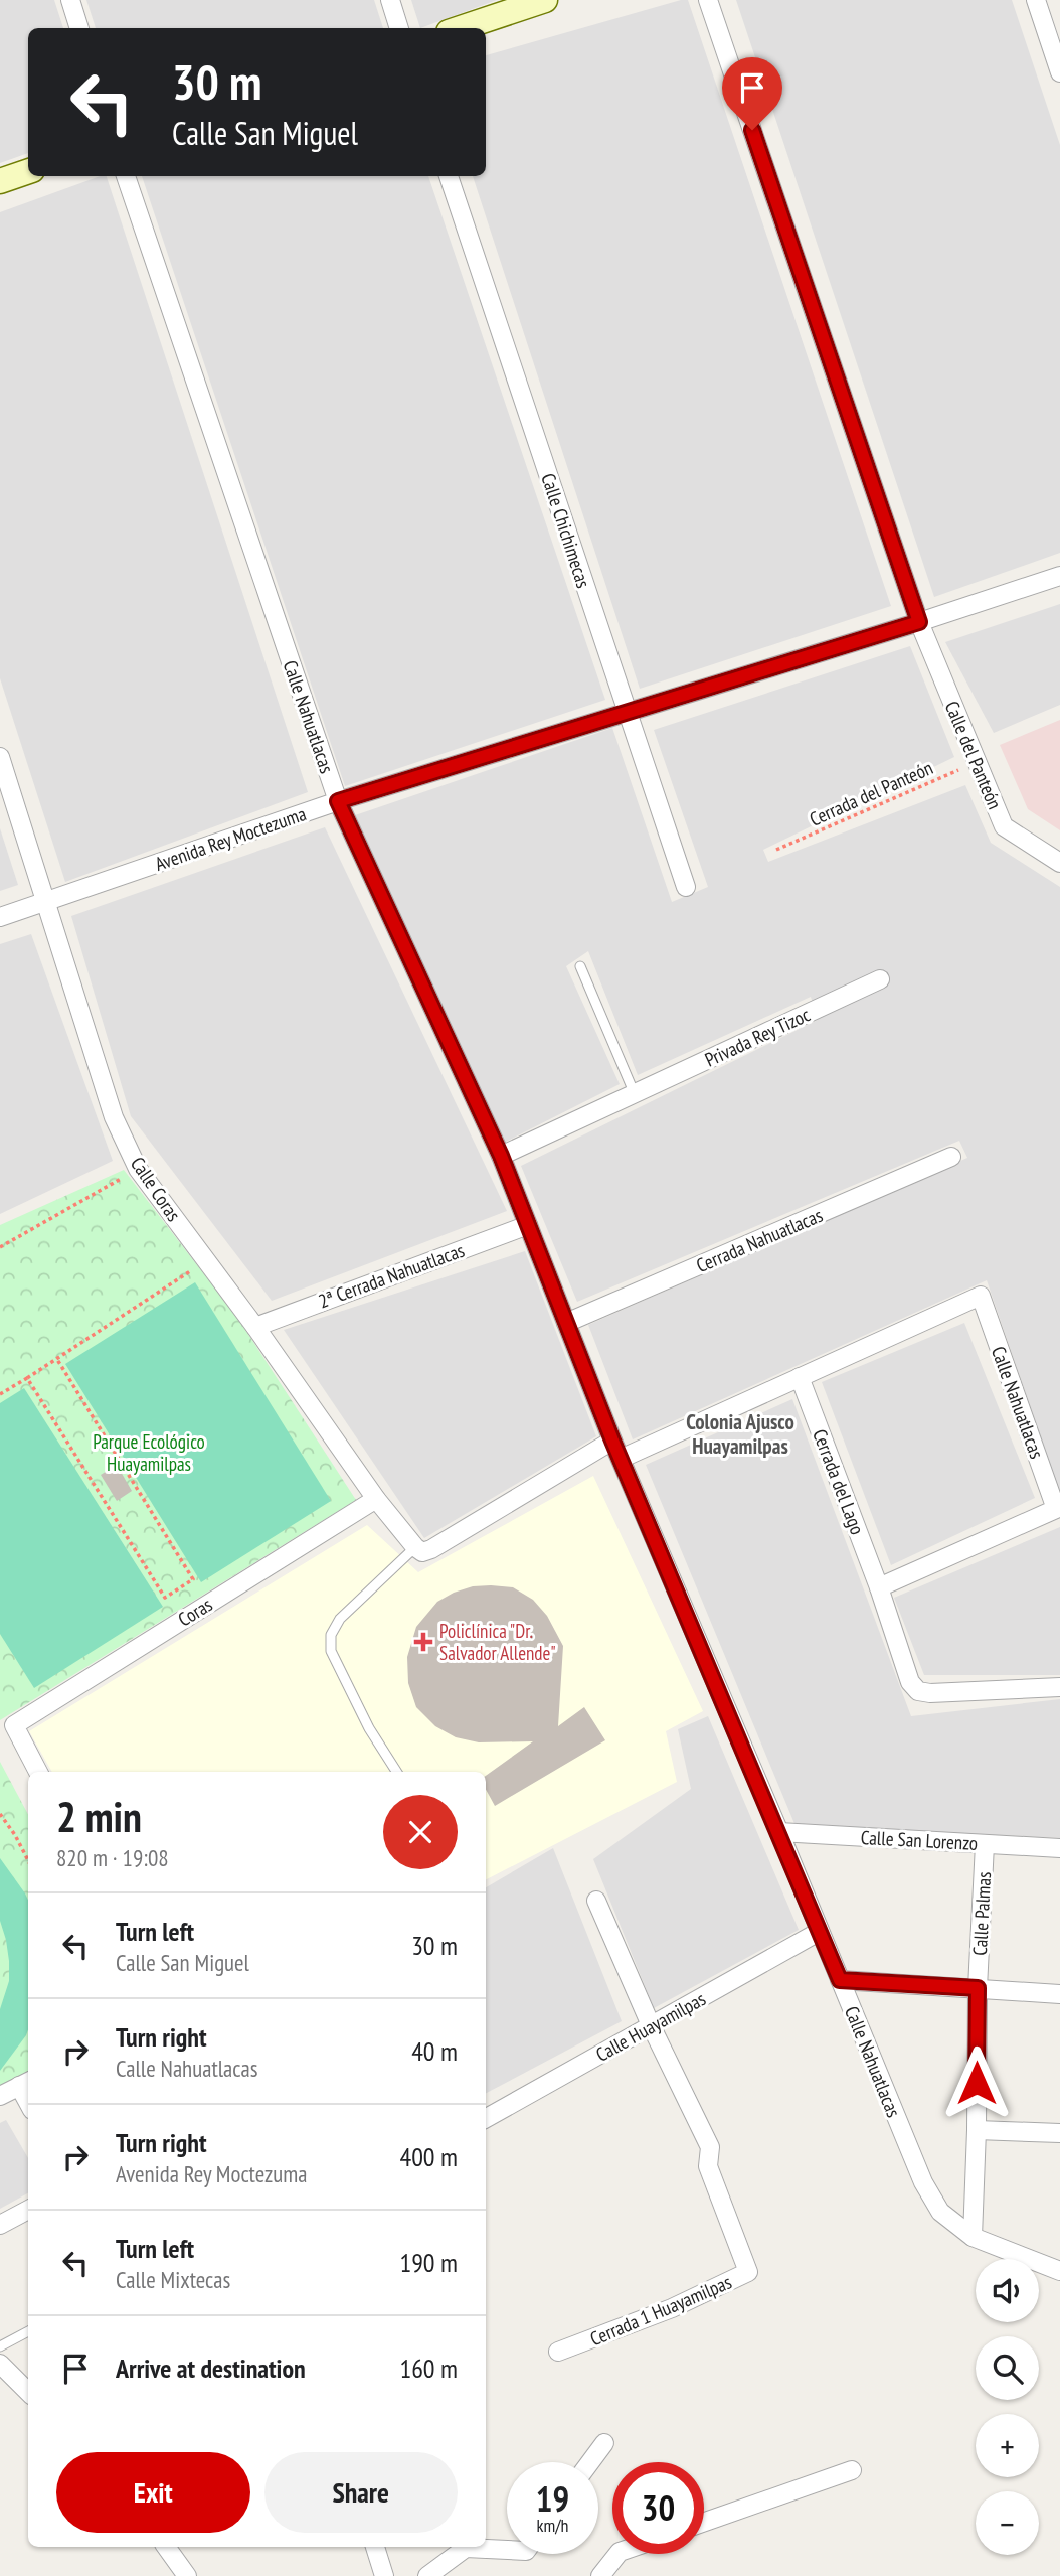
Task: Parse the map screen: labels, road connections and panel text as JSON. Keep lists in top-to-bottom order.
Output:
{
  "streets": {
    "street": [
      "Calle Chichimecas",
      "Calle Nahuatlacas",
      "Calle del Panteón",
      "Avenida Rey Moctezuma",
      "Privada Rey Tizoc",
      "Calle Coras",
      "Cerrada Nahuatlacas",
      "2ª Cerrada Nahuatlacas",
      "Cerrada del Lago",
      "Coras",
      "Calle San Lorenzo",
      "Calle Palmas",
      "Calle Huayamilpas",
      "Cerrada 1 Huayamilpas"
    ],
    "path": ["Cerrada del Panteón"]
  },
  "crossings": [
    ["Calle Chichimecas", "Avenida Rey Moctezuma"],
    ["Calle Nahuatlacas", "Avenida Rey Moctezuma"],
    ["Calle Nahuatlacas", "Privada Rey Tizoc"],
    ["Calle Nahuatlacas", "Cerrada Nahuatlacas"],
    ["Calle Nahuatlacas", "2ª Cerrada Nahuatlacas"],
    ["Calle Nahuatlacas", "Cerrada del Lago"],
    ["Calle Nahuatlacas", "Calle San Lorenzo"],
    ["Calle Nahuatlacas", "Calle Palmas"],
    ["Calle Nahuatlacas", "Calle Huayamilpas"],
    ["Calle del Panteón", "Cerrada del Panteón"],
    ["Calle del Panteón", "Avenida Rey Moctezuma"],
    ["Avenida Rey Moctezuma", "Calle Coras"],
    ["Calle Coras", "2ª Cerrada Nahuatlacas"],
    ["Calle Coras", "Coras"],
    ["Calle San Lorenzo", "Calle Palmas"],
    ["Calle Huayamilpas", "Cerrada 1 Huayamilpas"]
  ],
  "districts": ["Colonia Ajusco Huayamilpas"],
  "parks": ["Parque Ecológico Huayamilpas"],
  "places": {
    "health": ["Policlínica \"Dr. Salvador Allende\""]
  },
  "page": {
    "turn": ["30 m", "Calle San Miguel"],
    "heading": ["2 min", "820 m · 19:08"],
    "list": [
      {
        "name": "Turn left",
        "note": "Calle San Miguel",
        "value": "30 m"
      },
      {
        "name": "Turn right",
        "note": "Calle Nahuatlacas",
        "value": "40 m"
      },
      {
        "name": "Turn right",
        "note": "Avenida Rey Moctezuma",
        "value": "400 m"
      },
      {
        "name": "Turn left",
        "note": "Calle Mixtecas",
        "value": "190 m"
      },
      {
        "name": "Arrive at destination",
        "value": "160 m"
      }
    ],
    "map_buttons": ["+", "−"],
    "buttons": ["Exit", "Share"],
    "speed": "19 km/h",
    "limit": "30"
  }
}
